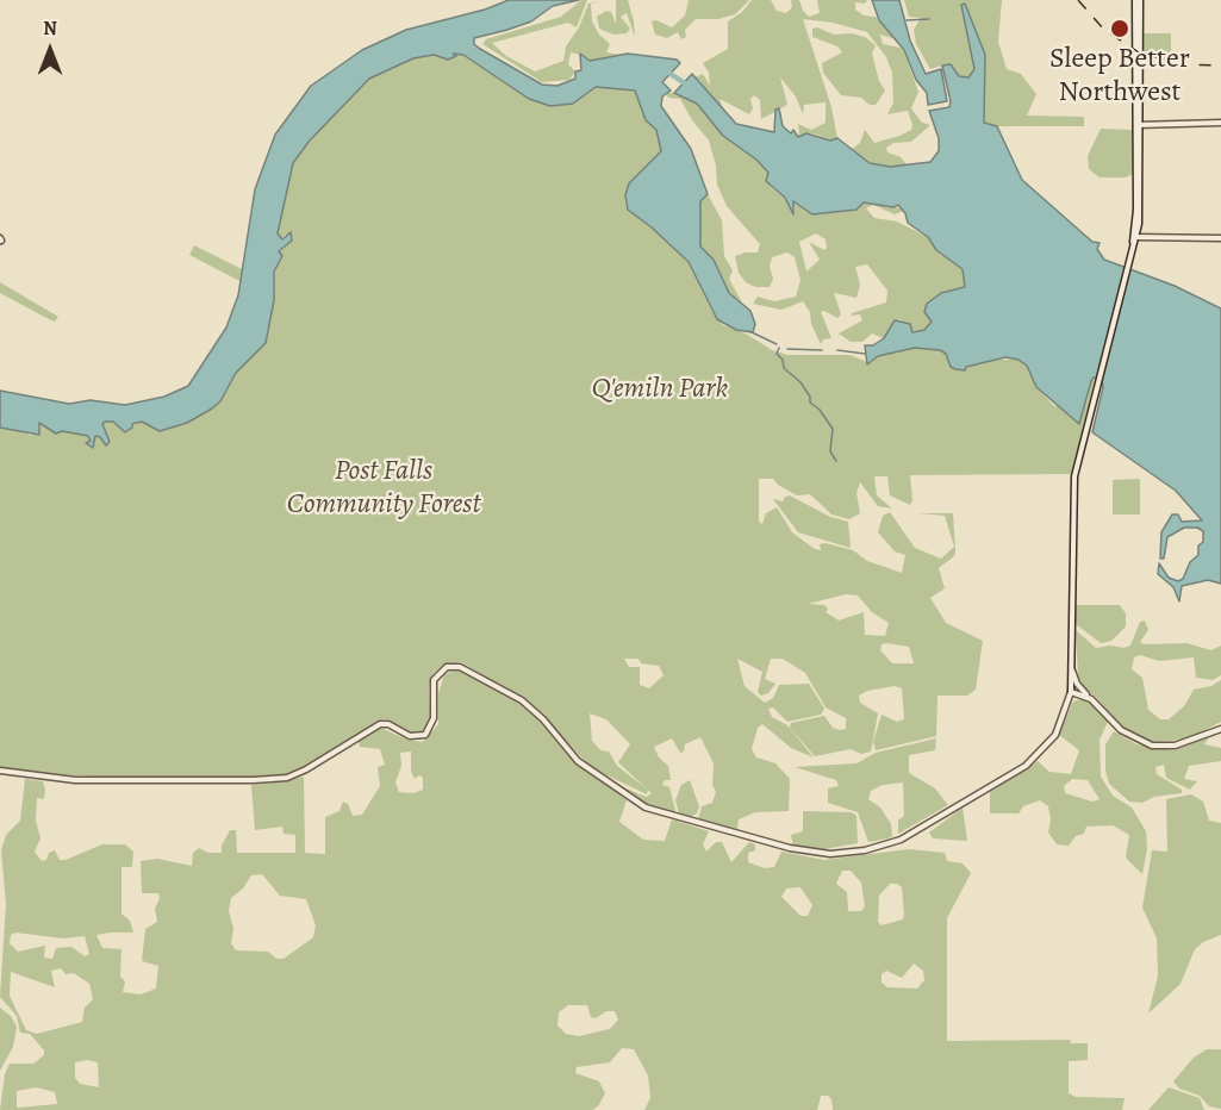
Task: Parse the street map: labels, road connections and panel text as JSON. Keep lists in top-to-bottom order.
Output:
{
  "parks": ["Q'emiln Park", "Post Falls Community Forest"],
  "places": ["Sleep Better Northwest"],
  "north": "top"
}
